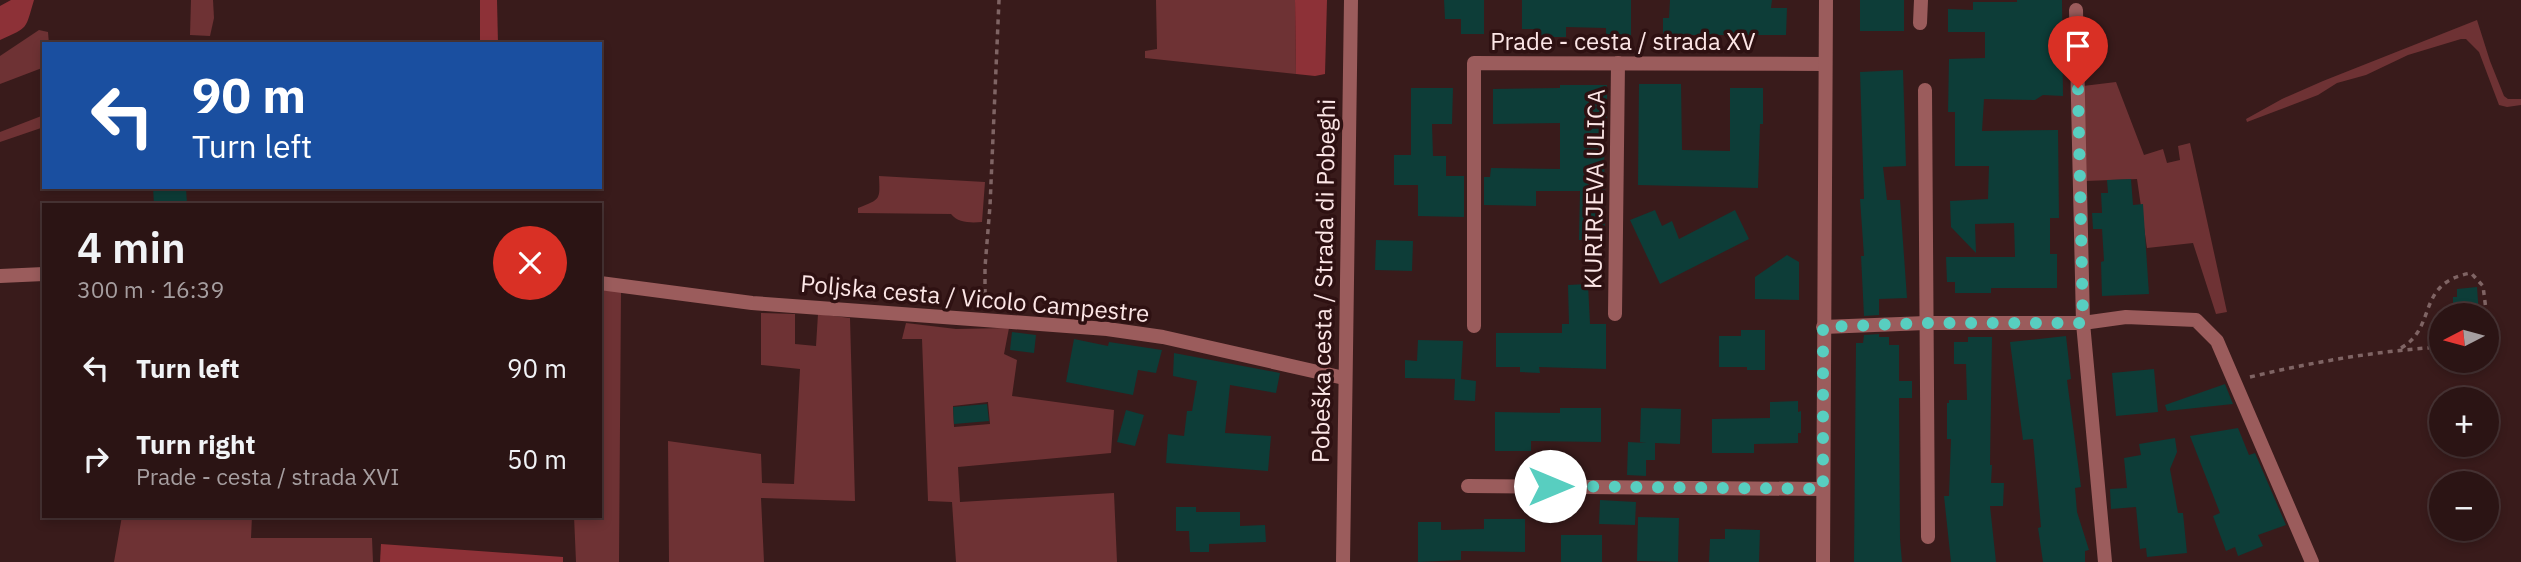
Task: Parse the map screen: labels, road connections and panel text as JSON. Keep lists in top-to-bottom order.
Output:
{
  "streets": {
    "street": [
      "Prade - cesta / strada XV",
      "KURIRJEVA ULICA",
      "Pobeška cesta / Strada di Pobeghi",
      "Poljska cesta / Vicolo Campestre"
    ]
  },
  "crossings": [
    ["Prade - cesta / strada XV", "KURIRJEVA ULICA"],
    ["Pobeška cesta / Strada di Pobeghi", "Poljska cesta / Vicolo Campestre"]
  ],
  "north": "left",
  "page": {
    "turn": ["90 m", "Turn left"],
    "heading": ["4 min", "300 m · 16:39"],
    "map_buttons": ["+", "−"],
    "list": [
      {
        "name": "Turn left",
        "value": "90 m"
      },
      {
        "name": "Turn right",
        "note": "Prade - cesta / strada XVI",
        "value": "50 m"
      }
    ]
  }
}
